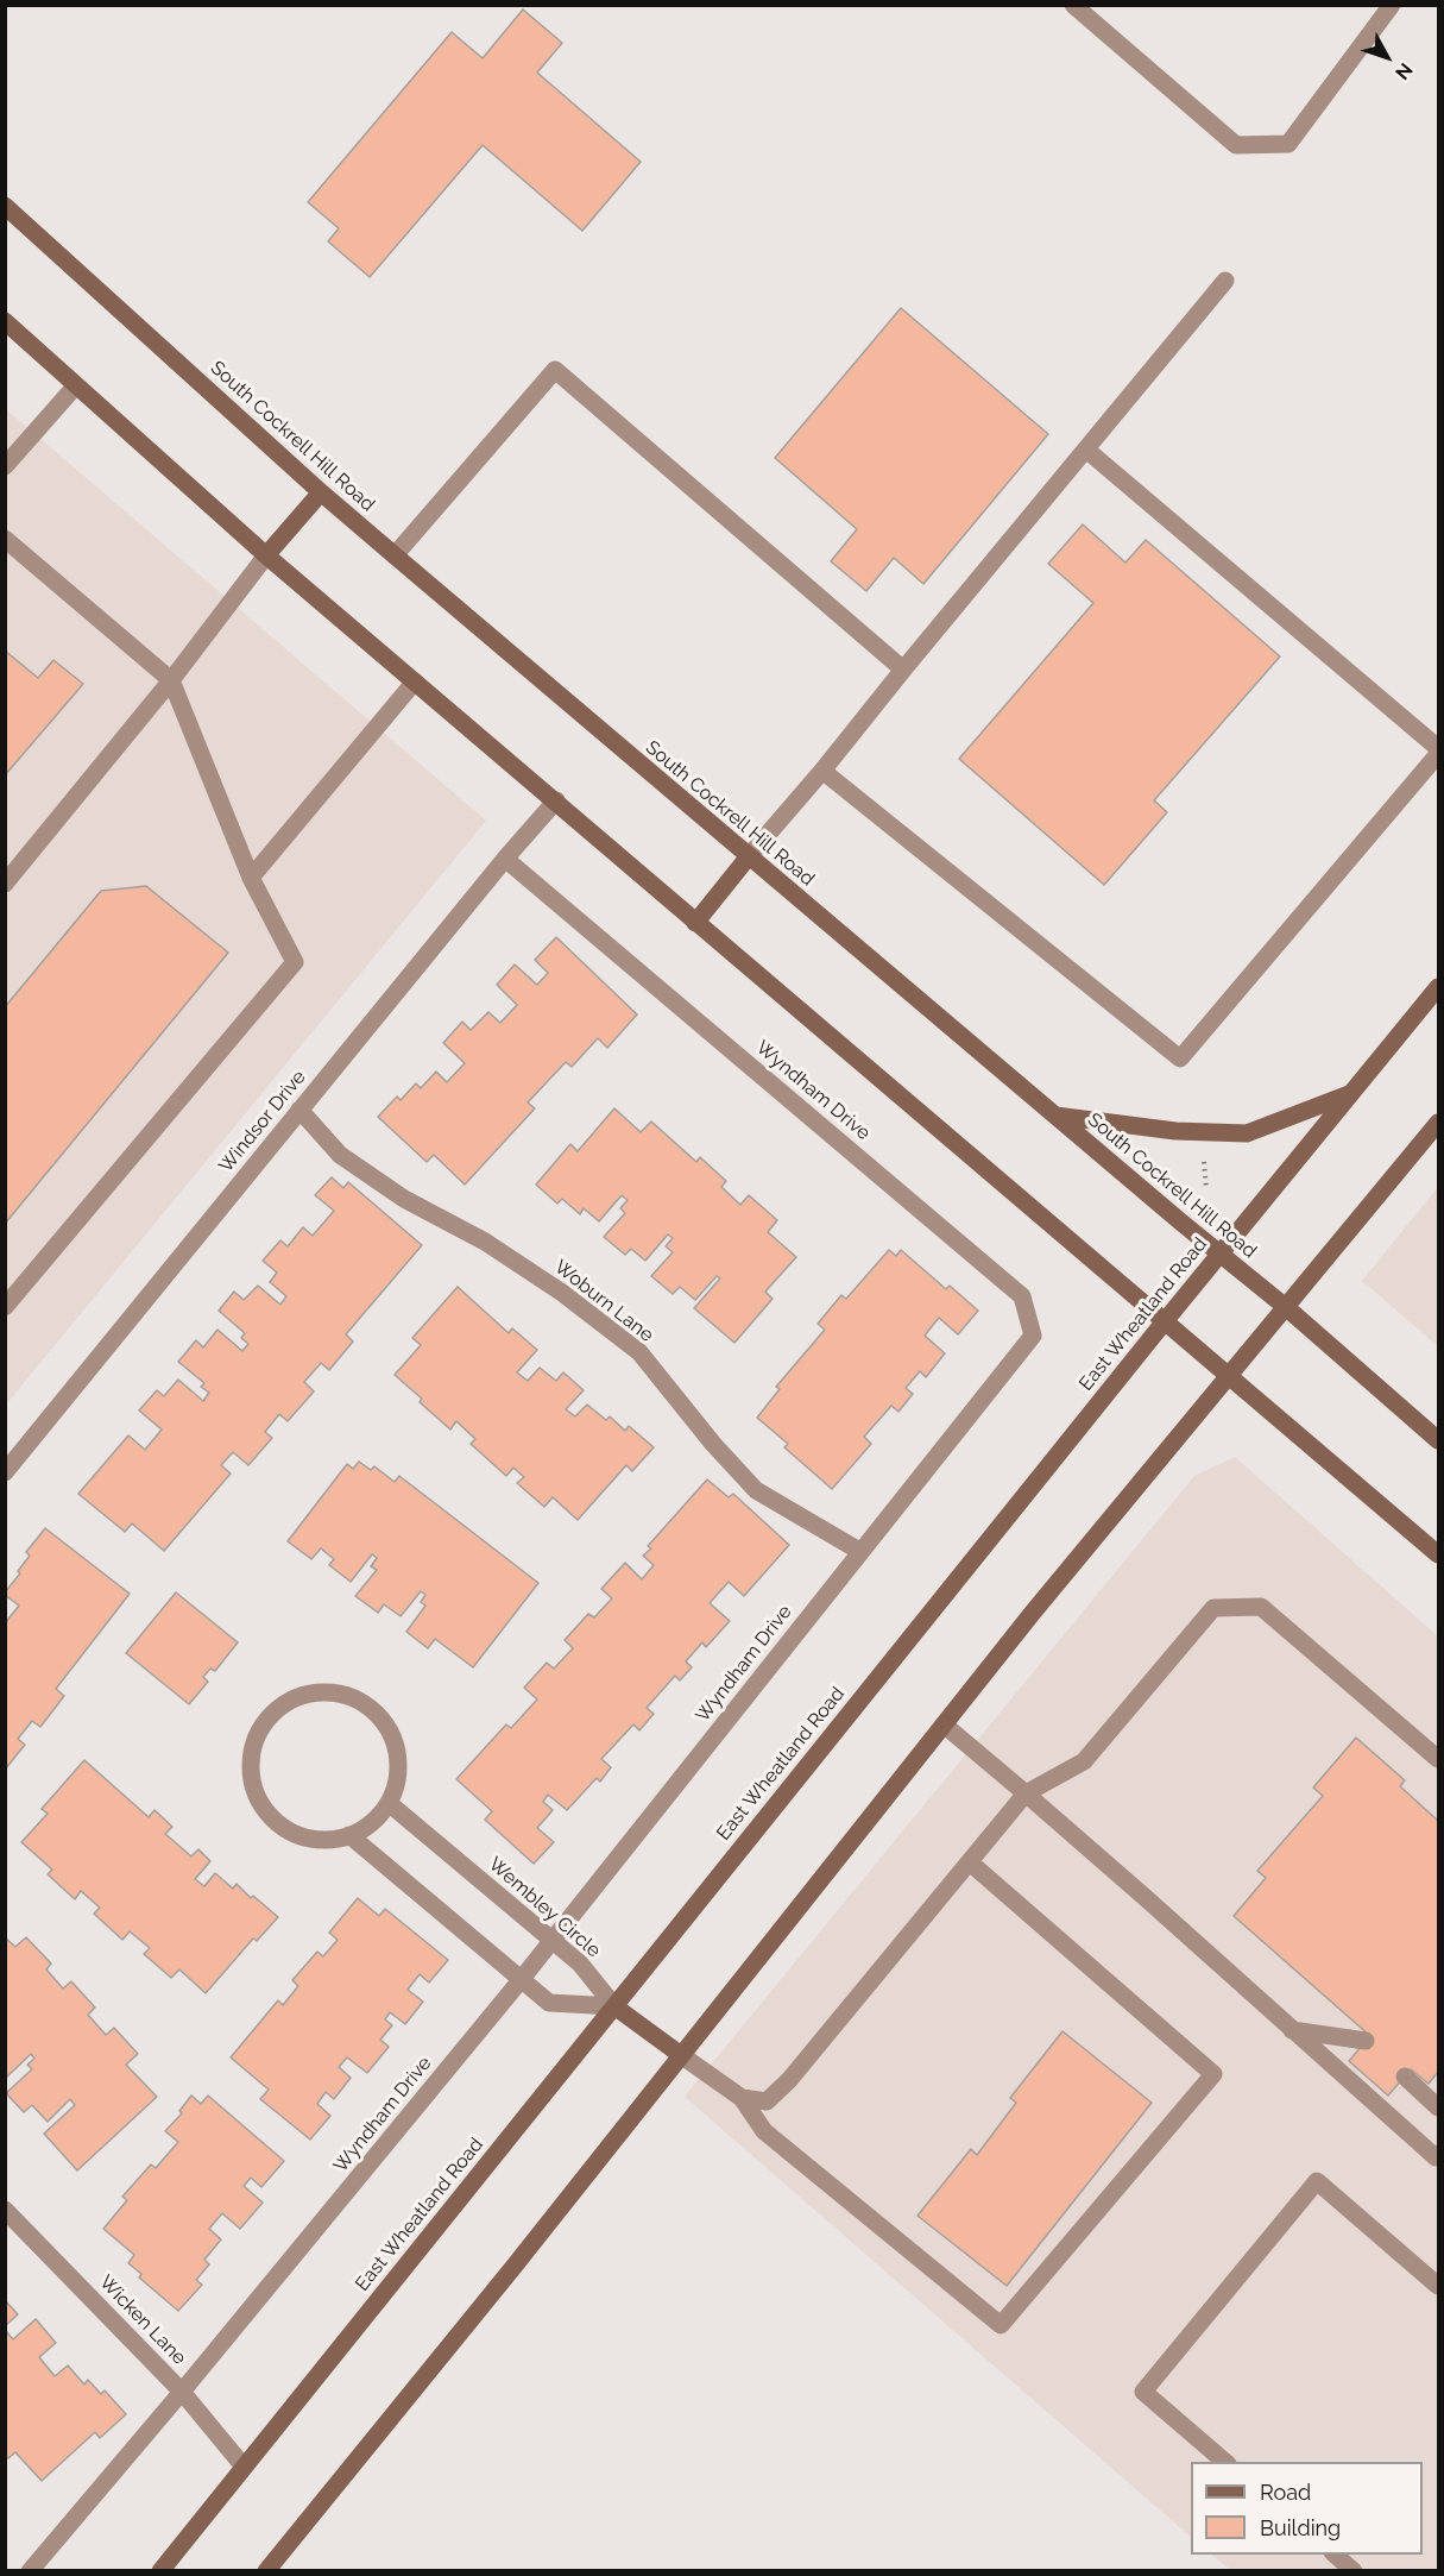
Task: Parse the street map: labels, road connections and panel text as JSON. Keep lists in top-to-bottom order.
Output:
{
  "streets": {
    "main road": ["South Cockrell Hill Road", "East Wheatland Road"],
    "lane": [
      "Wyndham Drive",
      "Windsor Drive",
      "Woburn Lane",
      "Wembley Circle",
      "Wicken Lane"
    ]
  },
  "crossings": [
    ["South Cockrell Hill Road", "East Wheatland Road"],
    ["Wyndham Drive", "Windsor Drive"],
    ["Wyndham Drive", "Woburn Lane"],
    ["Wyndham Drive", "Wembley Circle"],
    ["Wyndham Drive", "Wicken Lane"],
    ["Windsor Drive", "Woburn Lane"],
    ["East Wheatland Road", "Wembley Circle"],
    ["East Wheatland Road", "Wicken Lane"]
  ],
  "legend": ["Road", "Building"],
  "north": "bottom right"
}
